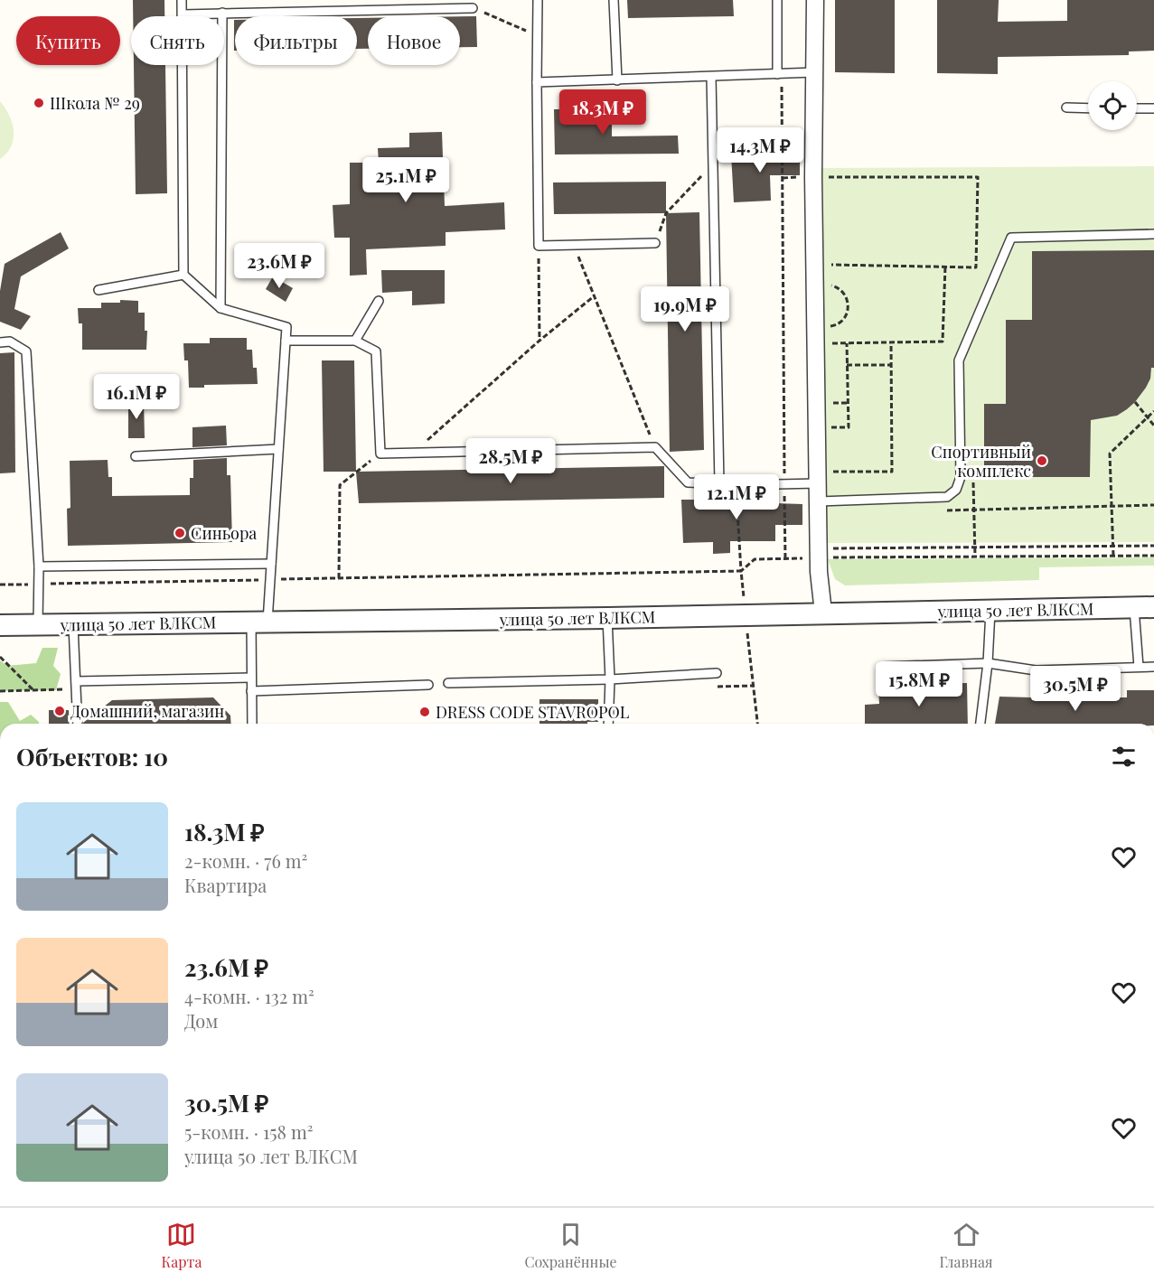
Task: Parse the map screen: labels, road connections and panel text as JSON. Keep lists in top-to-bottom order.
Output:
{
  "streets": {
    "street": ["улица 50 лет ВЛКСМ"]
  },
  "places": [
    "Школа № 29",
    "Спортивный комплекс",
    "Синьора",
    "Домашний, магазин",
    "DRESS CODE STAVROPOL"
  ],
  "page": {
    "chip": [
      "Купить",
      "Снять",
      "Фильтры",
      "Новое"
    ],
    "price": [
      "18.3M ₽",
      "14.3M ₽",
      "25.1M ₽",
      "23.6M ₽",
      "19.9M ₽",
      "16.1M ₽",
      "28.5M ₽",
      "12.1M ₽",
      "15.8M ₽",
      "30.5M ₽"
    ],
    "heading": "Объектов: 10",
    "list": [
      {
        "name": "18.3M ₽",
        "note": "2-комн. · 76 m² · Квартира"
      },
      {
        "name": "23.6M ₽",
        "note": "4-комн. · 132 m² · Дом"
      },
      {
        "name": "30.5M ₽",
        "note": "5-комн. · 158 m² · улица 50 лет ВЛКСМ"
      }
    ],
    "tabs": ["Карта", "Сохранённые", "Главная"]
  }
}
